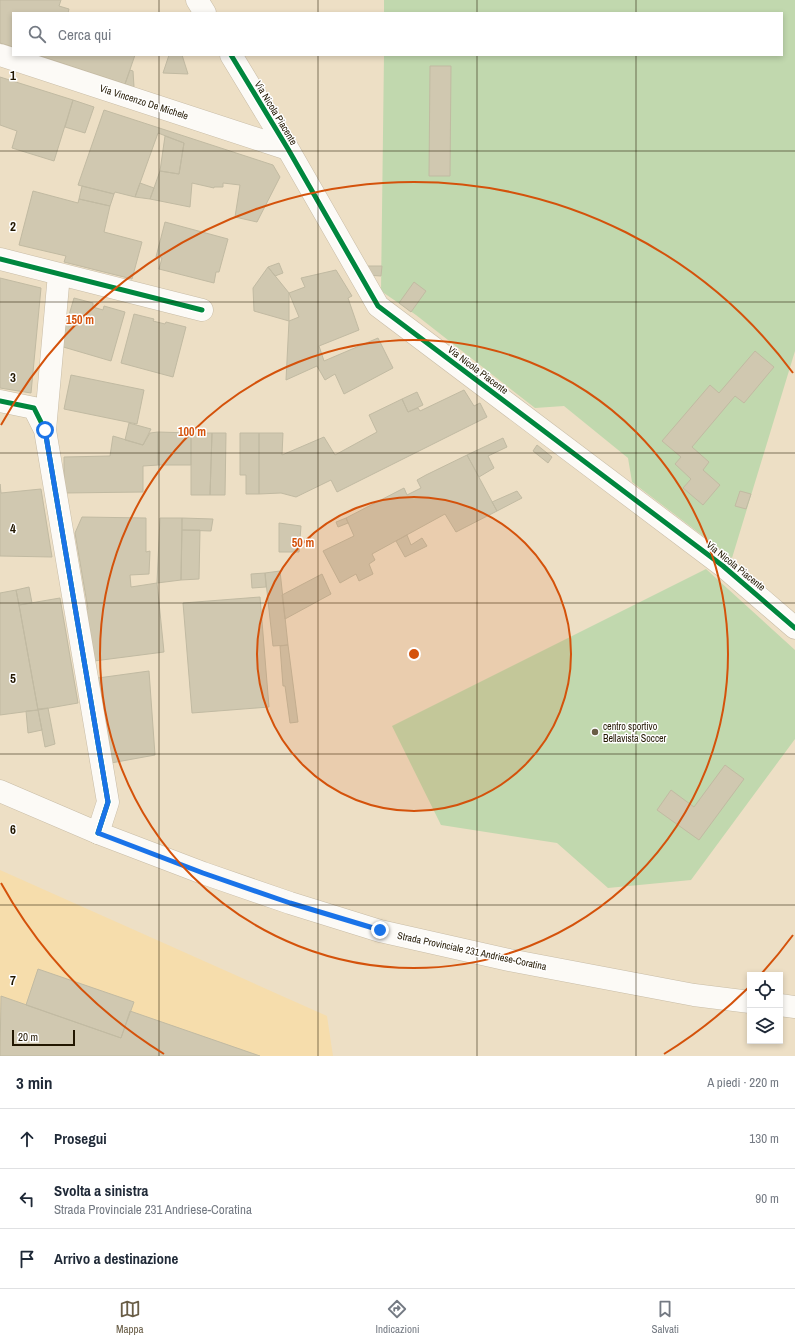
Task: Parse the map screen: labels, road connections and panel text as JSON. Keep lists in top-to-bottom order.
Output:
{
  "streets": {
    "street": ["Via Vincenzo De Michele", "Via Nicola Piacente", "Strada Provinciale 231 Andriese-Coratina"]
  },
  "crossings": [
    ["Via Vincenzo De Michele", "Via Nicola Piacente"]
  ],
  "places": ["centro sportivo Bellavista Soccer"],
  "scale_bar": "20 m",
  "page": {
    "search": "Cerca qui",
    "scale": "20 m",
    "heading": ["3 min", "A piedi · 220 m"],
    "list": [
      ["Prosegui", "130 m"],
      ["Svolta a sinistra", "Strada Provinciale 231 Andriese-Coratina", "90 m"],
      "Arrivo a destinazione"
    ],
    "nav": ["Mappa", "Indicazioni", "Salvati"]
  },
  "grid": {
    "rows": [
      "1",
      "2",
      "3",
      "4",
      "5",
      "6",
      "7"
    ]
  },
  "rings": ["150 m", "100 m", "50 m"]
}
